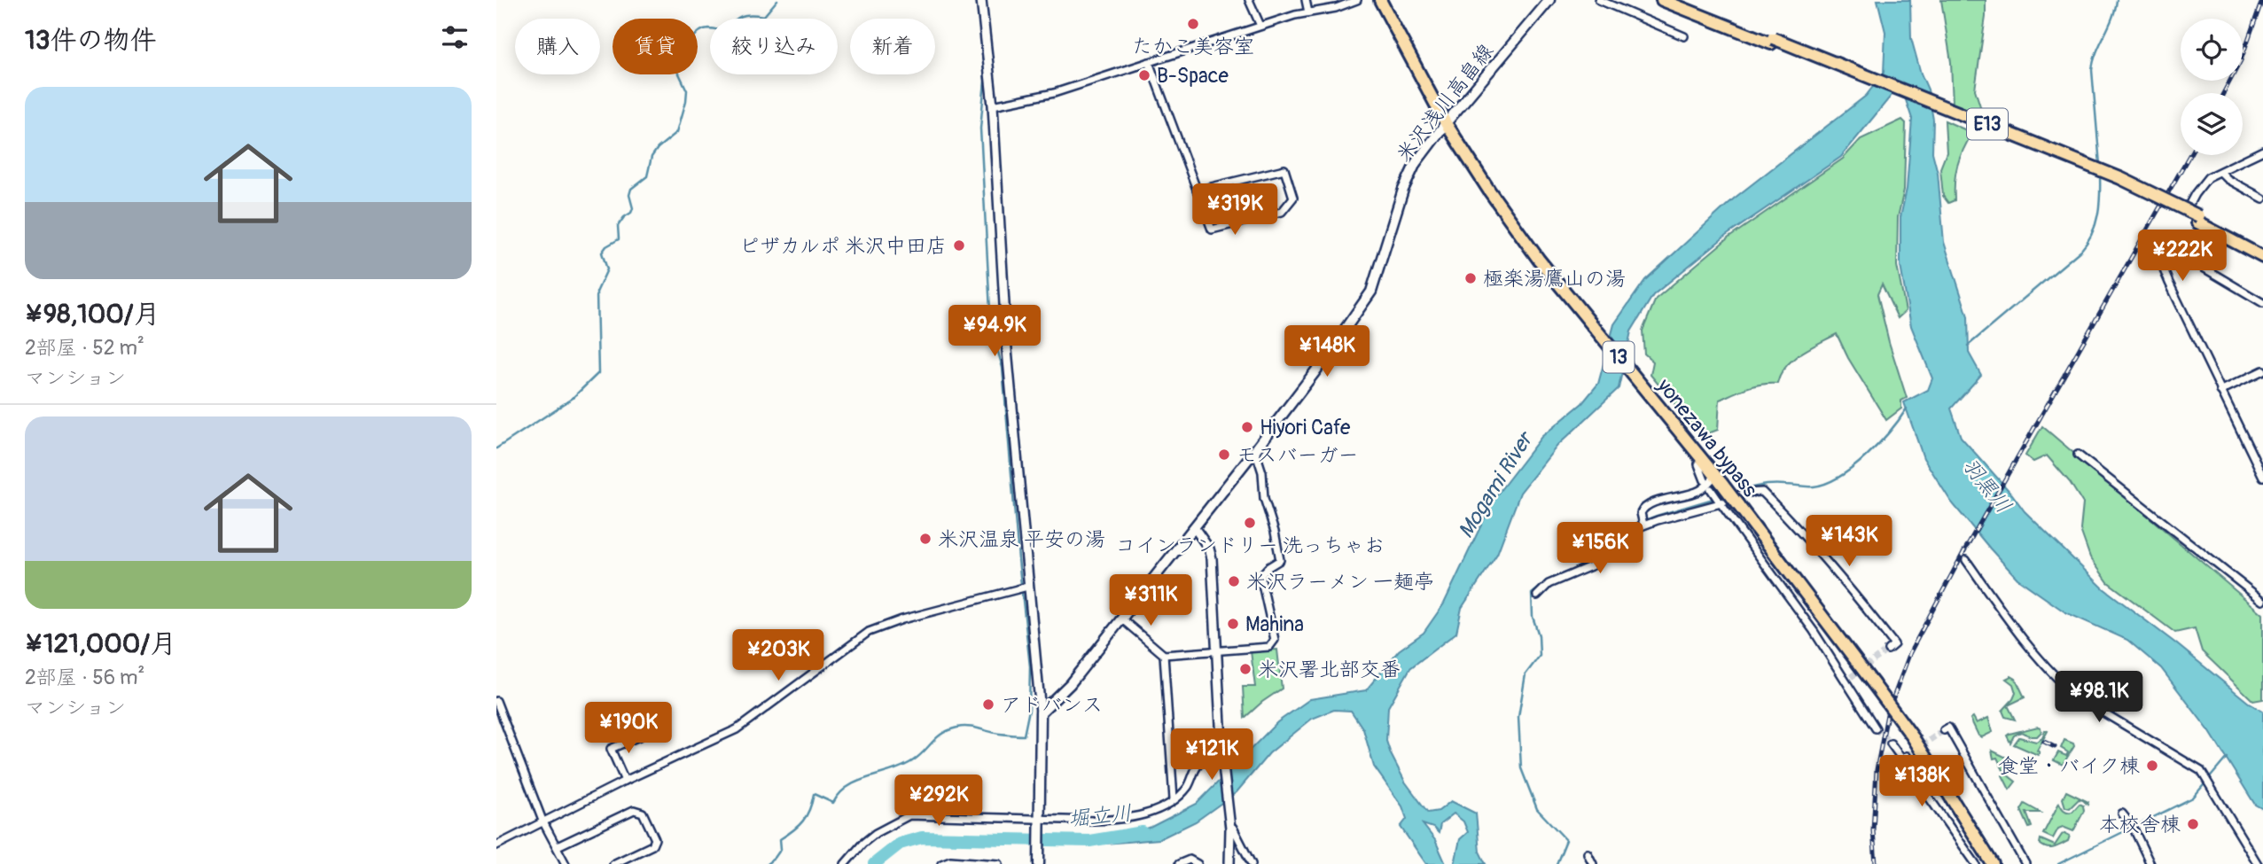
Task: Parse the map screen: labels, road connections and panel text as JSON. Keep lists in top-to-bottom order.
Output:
{
  "streets": {
    "highway": ["E13", "13", "yonezawa bypass"],
    "main road": ["米沢浅川高畠線"]
  },
  "crossings": [
    ["米沢浅川高畠線", "yonezawa bypass"]
  ],
  "water": ["Mogami River", "羽黒川", "堀立川"],
  "places": [
    "たかこ美容室",
    "B-Space",
    "ピザカルポ 米沢中田店",
    "極楽湯鷹山の湯",
    "Hiyori Cafe",
    "モスバーガー",
    "コインランドリー 洗っちゃお",
    "米沢温泉 平安の湯",
    "米沢ラーメン 一麺亭",
    "Mahina",
    "米沢署北部交番",
    "アドバンス",
    "食堂・バイク棟",
    "本校舎棟"
  ],
  "page": {
    "heading": "13件の物件",
    "chip": [
      "購入",
      "賃貸",
      "絞り込み",
      "新着"
    ],
    "list": [
      {
        "name": "¥98,100/月",
        "note": "2部屋 · 52 m² · マンション"
      },
      {
        "name": "¥121,000/月",
        "note": "2部屋 · 56 m² · マンション"
      }
    ],
    "price": [
      "¥319K",
      "¥222K",
      "¥94.9K",
      "¥148K",
      "¥143K",
      "¥156K",
      "¥311K",
      "¥203K",
      "¥98.1K",
      "¥190K",
      "¥121K",
      "¥138K",
      "¥292K"
    ]
  }
}
